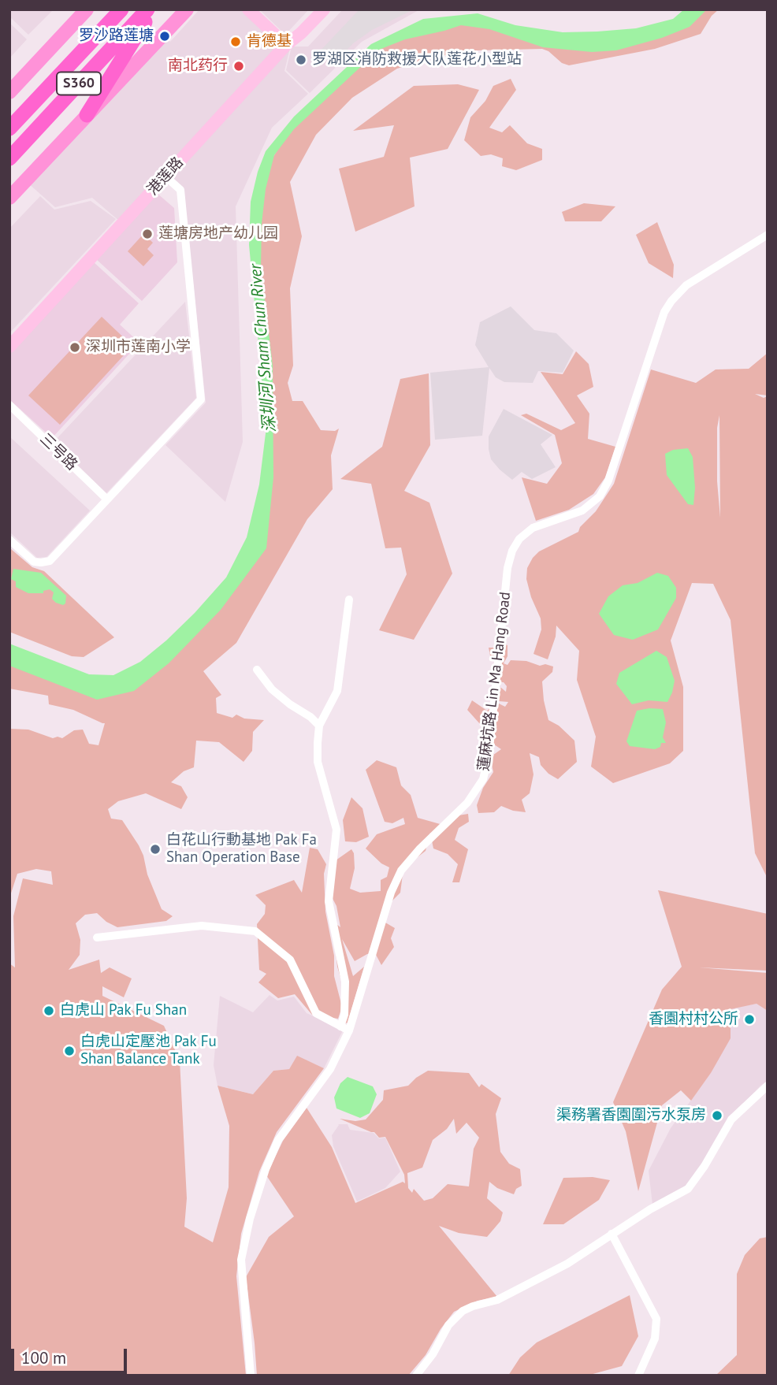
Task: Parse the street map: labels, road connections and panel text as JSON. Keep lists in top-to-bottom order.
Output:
{
  "streets": {
    "highway": ["S360"],
    "street": ["港莲路", "三号路", "蓮麻坑路 Lin Ma Hang Road"]
  },
  "water": ["深圳河 Sham Chun River"],
  "places": [
    "罗沙路莲塘",
    "肯德基",
    "罗湖区消防救援大队莲花小型站",
    "南北药行",
    "莲塘房地产幼儿园",
    "深圳市莲南小学",
    "白花山行動基地 Pak Fa Shan Operation Base",
    "白虎山 Pak Fu Shan",
    "香園村村公所",
    "白虎山定壓池 Pak Fu Shan Balance Tank",
    "渠務署香園圍污水泵房"
  ],
  "scale_bar": "100 m"
}
